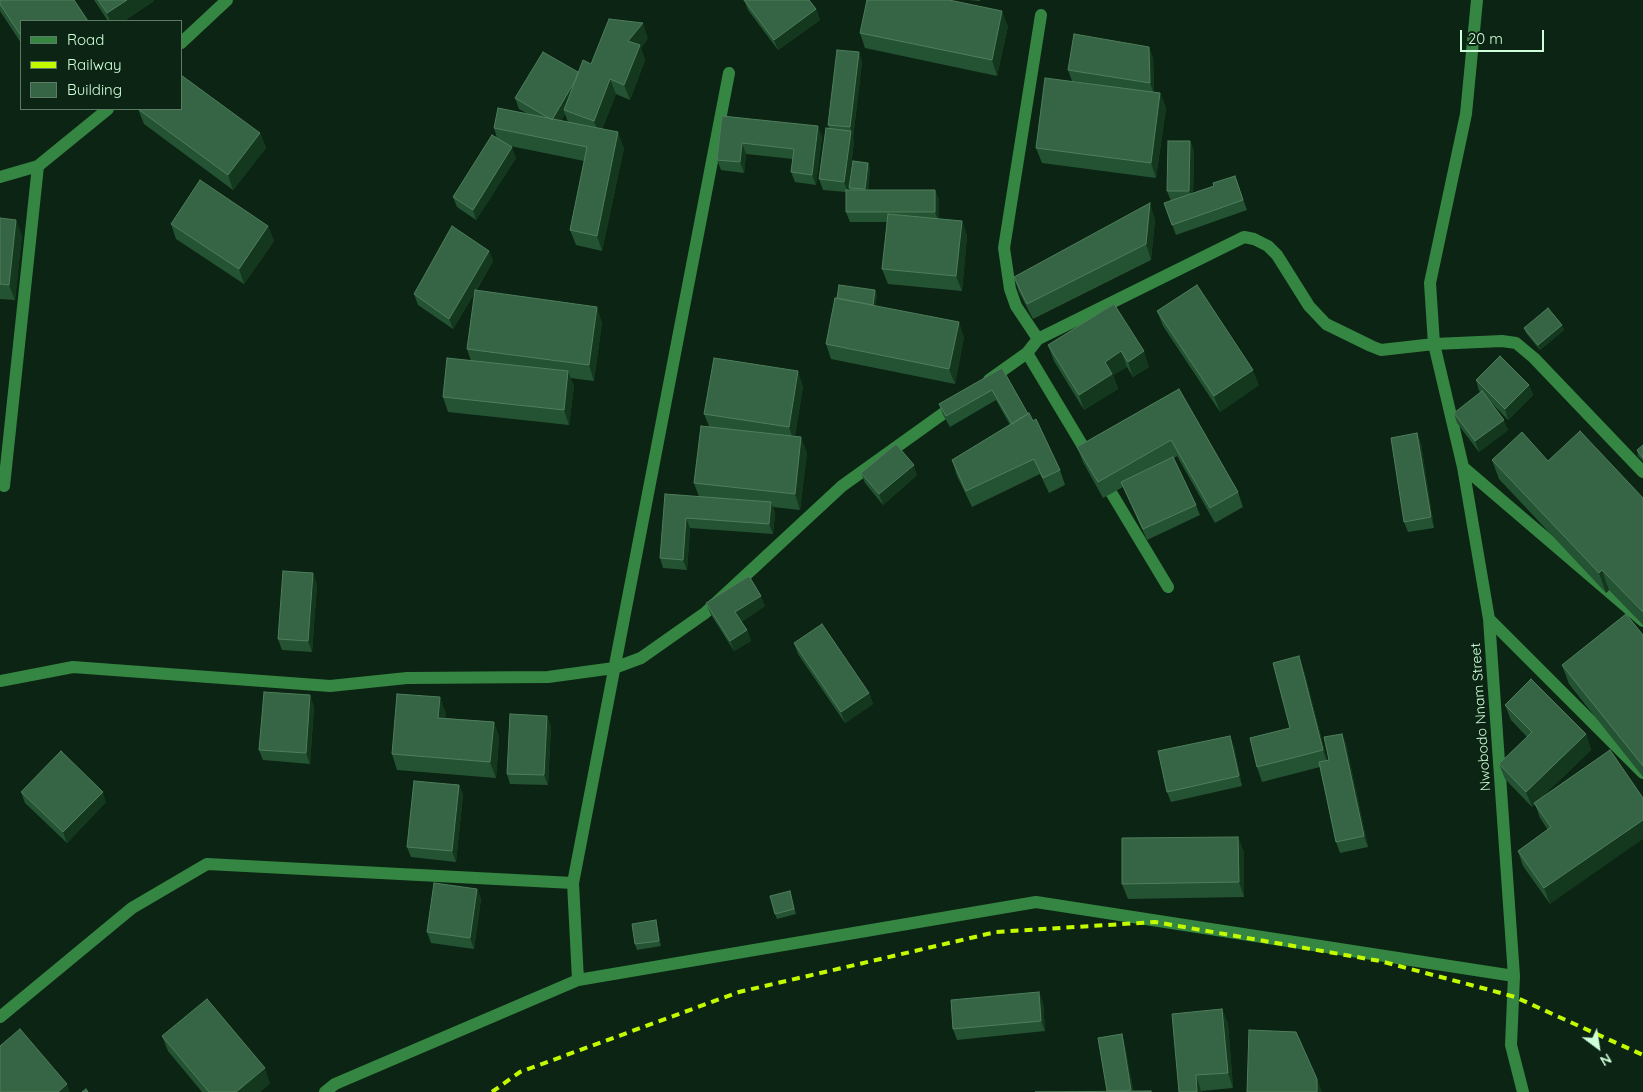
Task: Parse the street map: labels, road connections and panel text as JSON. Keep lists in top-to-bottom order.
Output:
{
  "streets": {
    "street": ["Nwobodo Nnam Street"]
  },
  "legend": ["Road", "Railway", "Building"],
  "scale_bar": "20 m",
  "north": "bottom right"
}
